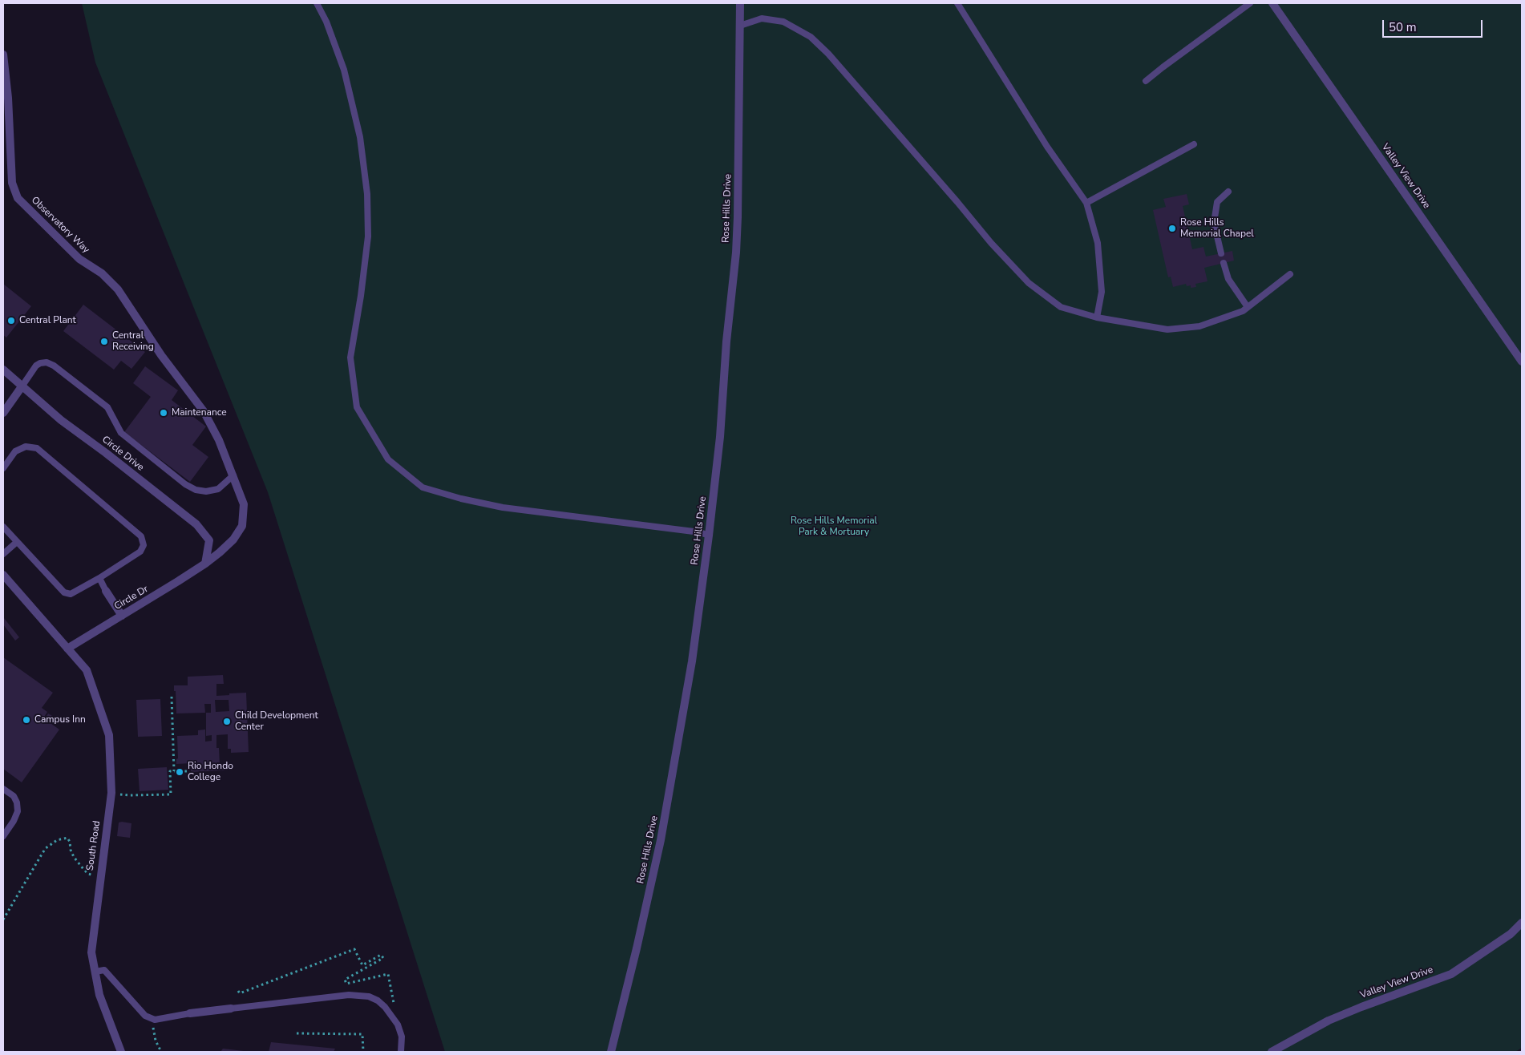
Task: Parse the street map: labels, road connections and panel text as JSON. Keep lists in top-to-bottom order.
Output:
{
  "streets": {
    "street": [
      "Valley View Drive",
      "Rose Hills Drive",
      "Observatory Way",
      "Circle Drive",
      "Circle Dr",
      "South Road"
    ]
  },
  "crossings": [
    ["Observatory Way", "Circle Drive"],
    ["Observatory Way", "Circle Dr"],
    ["Circle Drive", "Circle Dr"],
    ["Circle Dr", "South Road"]
  ],
  "parks": ["Rose Hills Memorial Park & Mortuary"],
  "places": [
    "Rose Hills Memorial Chapel",
    "Central Plant",
    "Central Receiving",
    "Maintenance",
    "Campus Inn",
    "Child Development Center",
    "Rio Hondo College"
  ],
  "scale_bar": "50 m"
}
